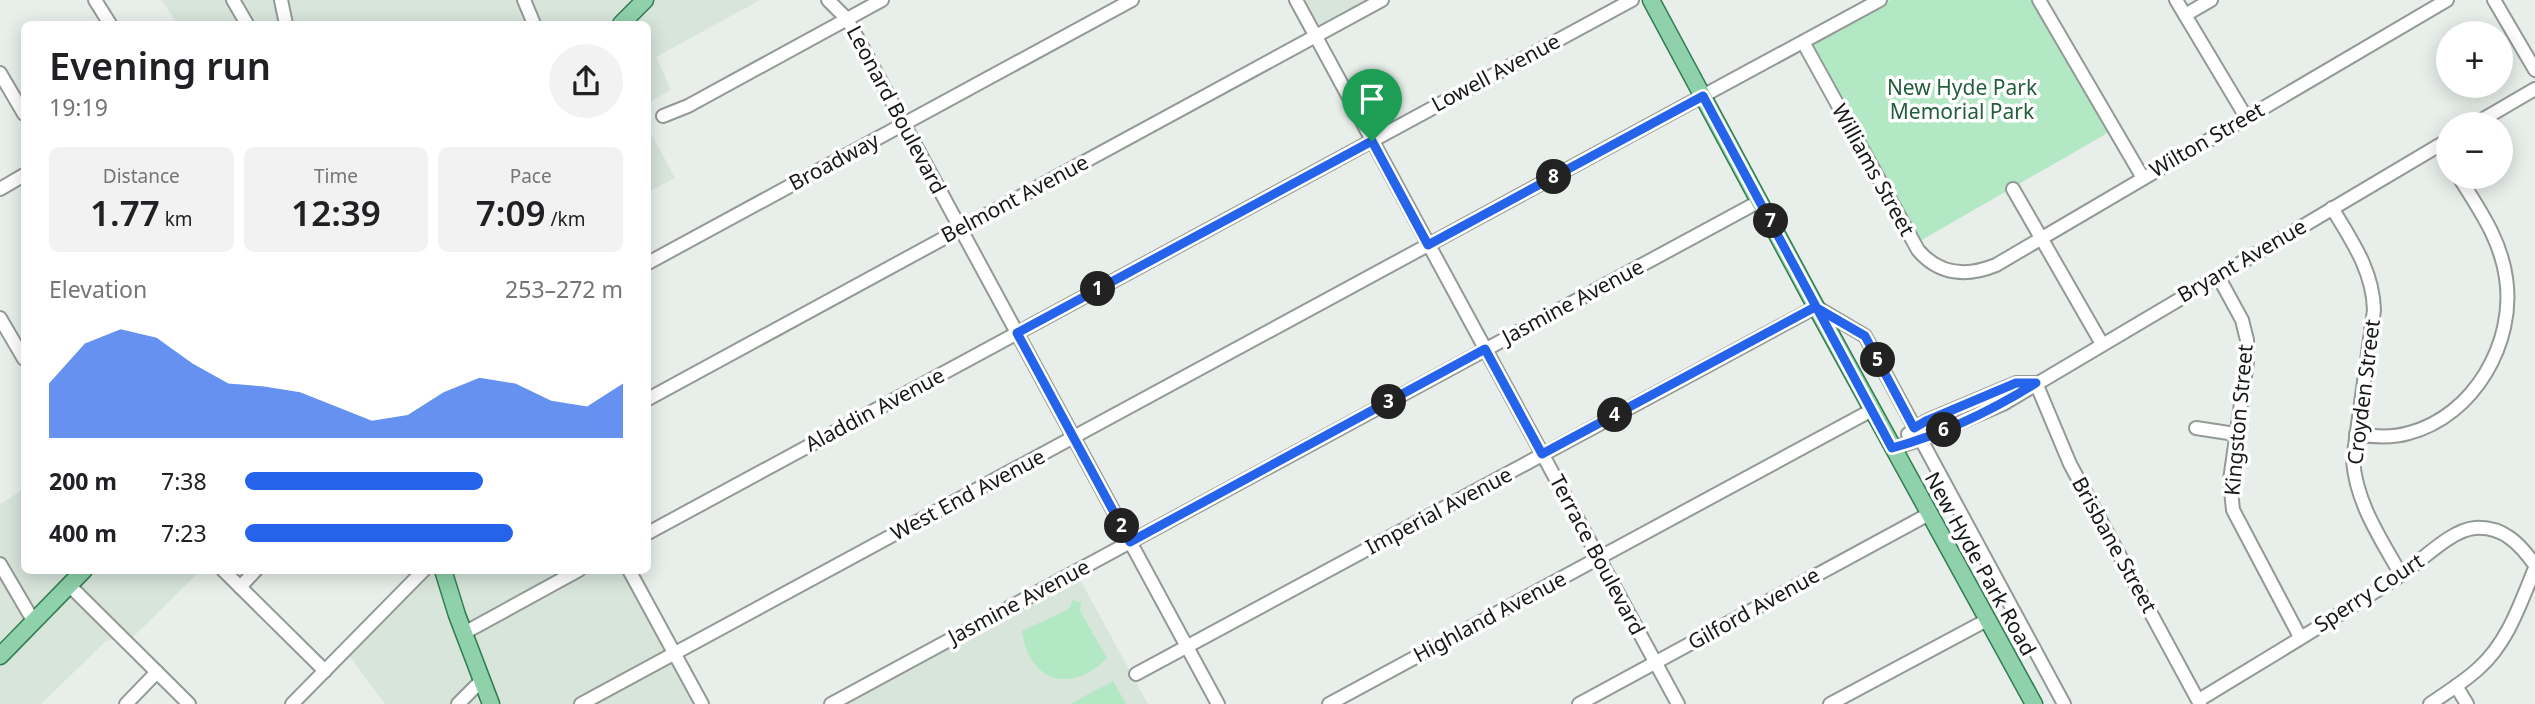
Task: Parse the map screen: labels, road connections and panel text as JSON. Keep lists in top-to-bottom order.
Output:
{
  "streets": {
    "main road": ["New Hyde Park Road"],
    "street": [
      "Lowell Avenue",
      "Leonard Boulevard",
      "Wilton Street",
      "Broadway",
      "Williams Street",
      "Belmont Avenue",
      "Bryant Avenue",
      "Jasmine Avenue",
      "Croyden Street",
      "Aladdin Avenue",
      "Kingston Street",
      "West End Avenue",
      "Imperial Avenue",
      "Brisbane Street",
      "Terrace Boulevard",
      "Sperry Court",
      "Gilford Avenue",
      "Highland Avenue"
    ]
  },
  "crossings": [
    ["Lowell Avenue", "Aladdin Avenue"],
    ["Lowell Avenue", "Terrace Boulevard"],
    ["Leonard Boulevard", "Broadway"],
    ["Leonard Boulevard", "Belmont Avenue"],
    ["Leonard Boulevard", "Jasmine Avenue"],
    ["Leonard Boulevard", "Aladdin Avenue"],
    ["Leonard Boulevard", "West End Avenue"],
    ["Leonard Boulevard", "Imperial Avenue"],
    ["Wilton Street", "Williams Street"],
    ["Williams Street", "West End Avenue"],
    ["Belmont Avenue", "Terrace Boulevard"],
    ["Bryant Avenue", "Croyden Street"],
    ["Bryant Avenue", "Kingston Street"],
    ["Bryant Avenue", "Brisbane Street"],
    ["Bryant Avenue", "New Hyde Park Road"],
    ["Jasmine Avenue", "Terrace Boulevard"],
    ["Jasmine Avenue", "New Hyde Park Road"],
    ["Croyden Street", "Sperry Court"],
    ["Kingston Street", "Sperry Court"],
    ["West End Avenue", "Terrace Boulevard"],
    ["West End Avenue", "New Hyde Park Road"],
    ["Imperial Avenue", "Terrace Boulevard"],
    ["Imperial Avenue", "New Hyde Park Road"],
    ["Brisbane Street", "Sperry Court"],
    ["Terrace Boulevard", "Gilford Avenue"],
    ["Terrace Boulevard", "Highland Avenue"],
    ["New Hyde Park Road", "Gilford Avenue"],
    ["New Hyde Park Road", "Highland Avenue"]
  ],
  "parks": ["New Hyde Park Memorial Park"],
  "page": {
    "map_buttons": ["+", "−"],
    "heading": ["Evening run", "19:19"],
    "stats": [
      ["Distance", "1.77 km"],
      ["Time", "12:39"],
      ["Pace", "7:09 /km"]
    ],
    "pins": [
      "8",
      "7",
      "1",
      "5",
      "3",
      "4",
      "6",
      "2"
    ],
    "chart": ["Elevation", "253–272 m"],
    "list": [
      {
        "name": "200 m",
        "note": "7:38"
      },
      {
        "name": "400 m",
        "note": "7:23"
      }
    ]
  }
}
